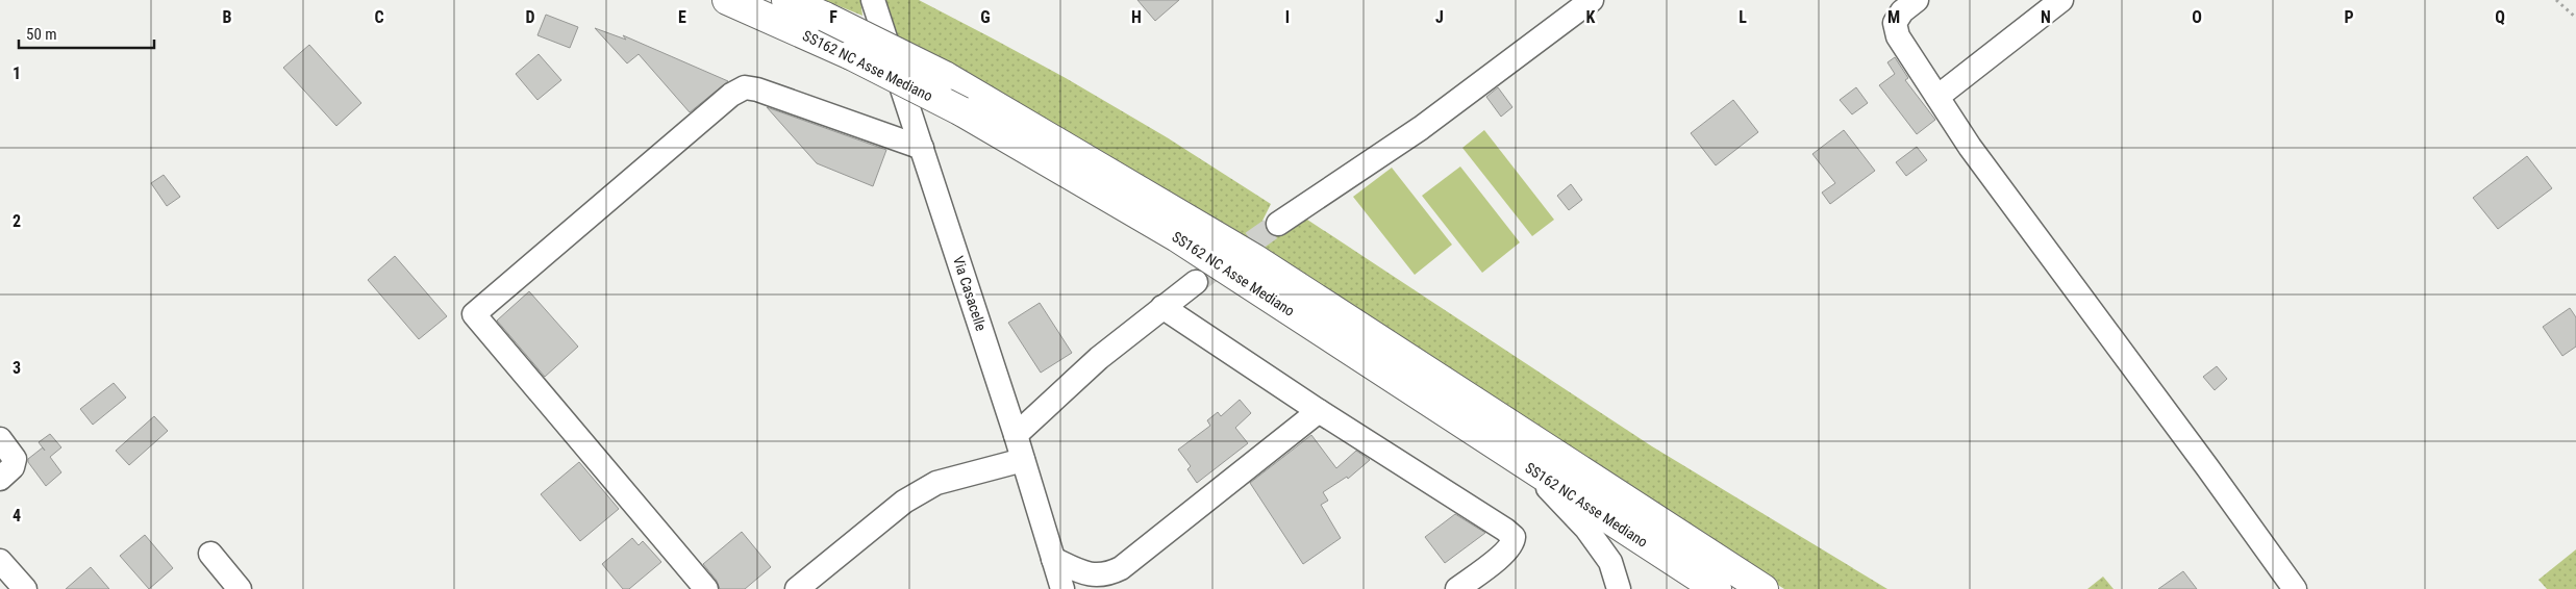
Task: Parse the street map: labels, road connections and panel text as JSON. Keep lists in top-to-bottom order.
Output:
{
  "streets": {
    "highway": ["SS162 NC Asse Mediano"],
    "street": ["Via Casacelle"]
  },
  "scale_bar": "50 m",
  "grid": {
    "columns": [
      "B",
      "C",
      "D",
      "E",
      "F",
      "G",
      "H",
      "I",
      "J",
      "K",
      "L",
      "M",
      "N",
      "O",
      "P",
      "Q"
    ],
    "rows": [
      "1",
      "2",
      "3",
      "4"
    ]
  }
}
